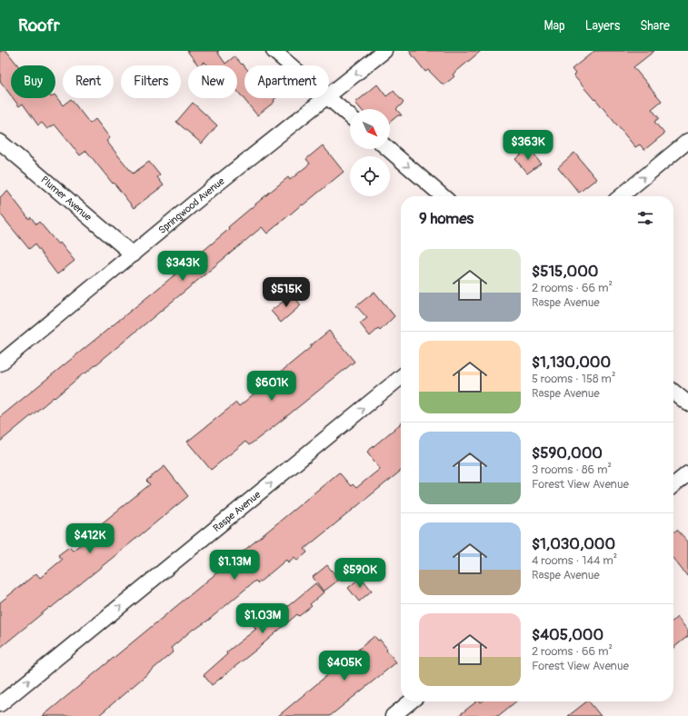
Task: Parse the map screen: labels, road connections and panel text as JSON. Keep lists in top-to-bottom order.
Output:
{
  "streets": {
    "street": ["Plumer Avenue", "Springwood Avenue", "Raspe Avenue"]
  },
  "crossings": [
    ["Plumer Avenue", "Springwood Avenue"]
  ],
  "one_way": ["Raspe Avenue"],
  "north": "bottom right",
  "page": {
    "header": "Roofr",
    "nav": ["Map", "Layers", "Share"],
    "chip": [
      "Buy",
      "Rent",
      "Filters",
      "New",
      "Apartment"
    ],
    "price": [
      "$363K",
      "$343K",
      "$515K",
      "$601K",
      "$412K",
      "$1.13M",
      "$590K",
      "$1.03M",
      "$405K"
    ],
    "heading": "9 homes",
    "list": [
      {
        "name": "$515,000",
        "note": "2 rooms · 66 m² · Raspe Avenue"
      },
      {
        "name": "$1,130,000",
        "note": "5 rooms · 158 m² · Raspe Avenue"
      },
      {
        "name": "$590,000",
        "note": "3 rooms · 86 m² · Forest View Avenue"
      },
      {
        "name": "$1,030,000",
        "note": "4 rooms · 144 m² · Raspe Avenue"
      },
      {
        "name": "$405,000",
        "note": "2 rooms · 66 m² · Forest View Avenue"
      }
    ]
  }
}
